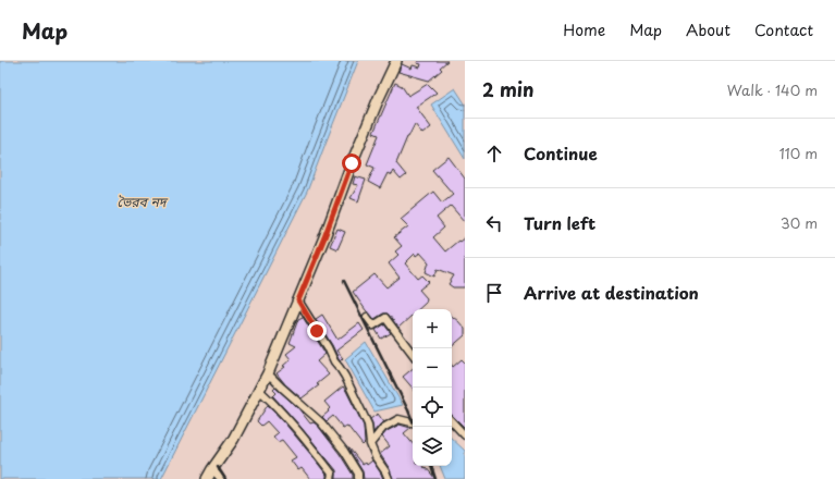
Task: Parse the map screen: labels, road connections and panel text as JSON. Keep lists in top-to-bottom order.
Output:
{
  "water": ["ভৈরব নদ"],
  "page": {
    "header": "Map",
    "nav": [
      "Home",
      "Map",
      "About",
      "Contact"
    ],
    "heading": ["2 min", "Walk · 140 m"],
    "list": [
      ["Continue", "110 m"],
      ["Turn left", "30 m"],
      "Arrive at destination"
    ],
    "map_buttons": ["+", "−"]
  }
}
